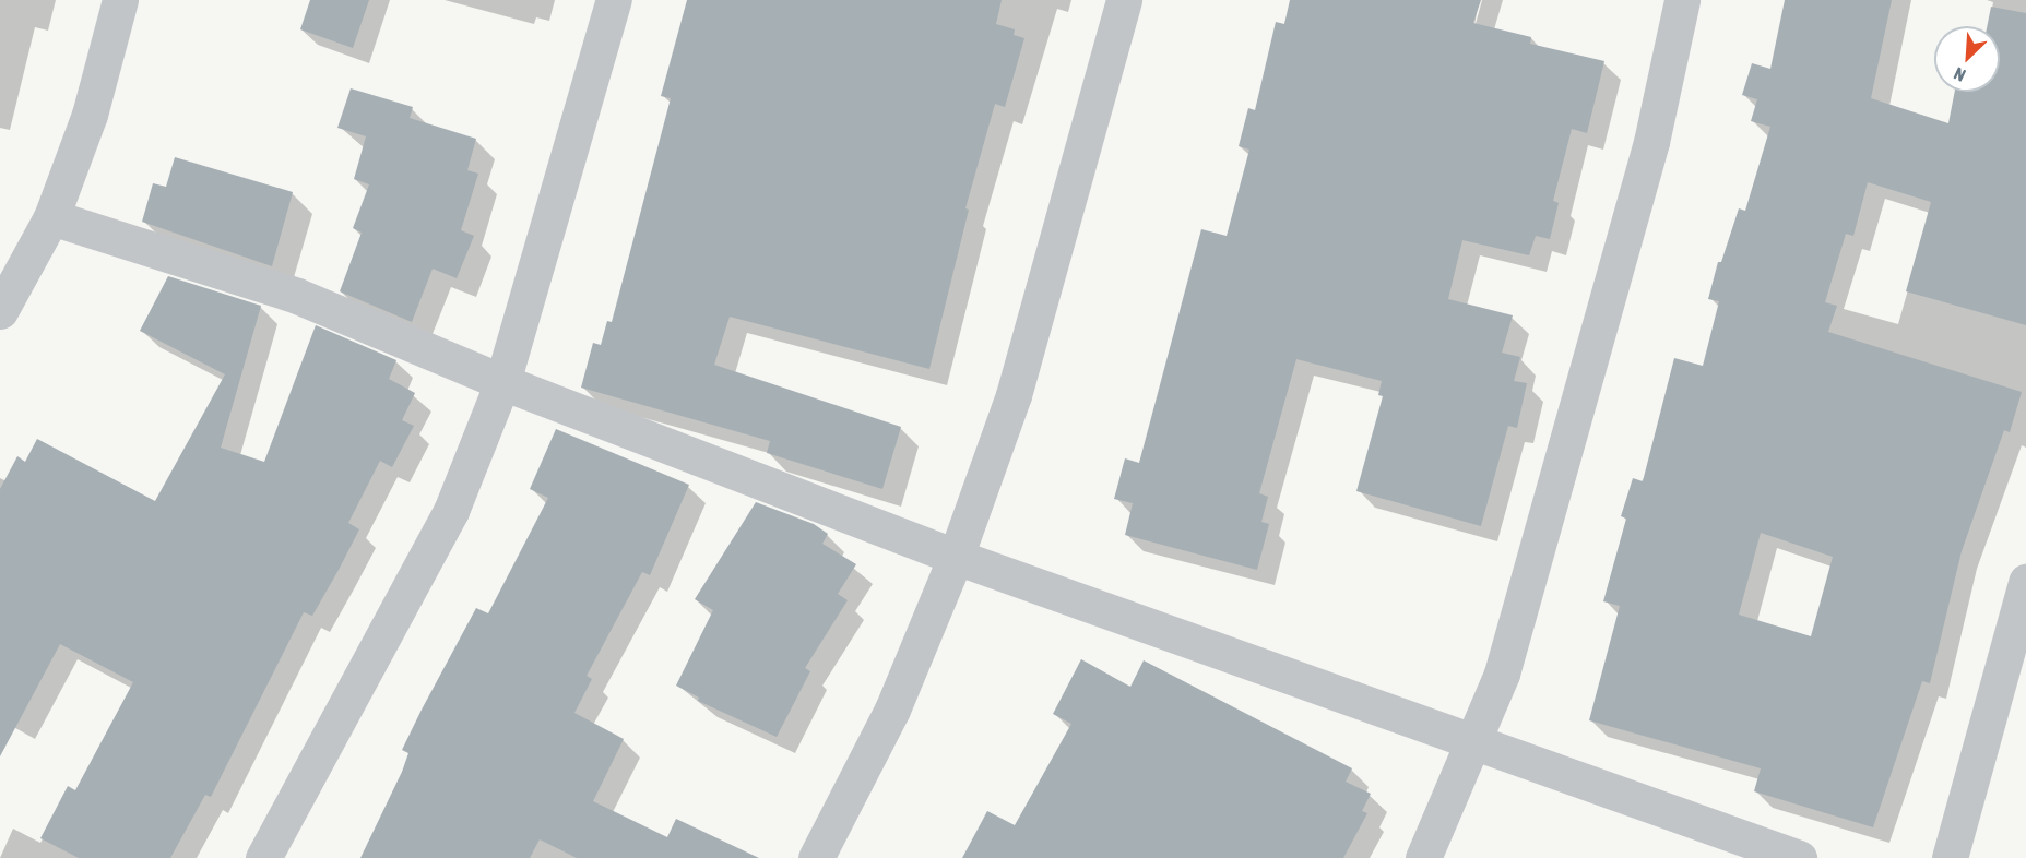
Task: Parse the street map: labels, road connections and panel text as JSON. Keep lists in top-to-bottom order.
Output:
{
  "north": "bottom left"
}
